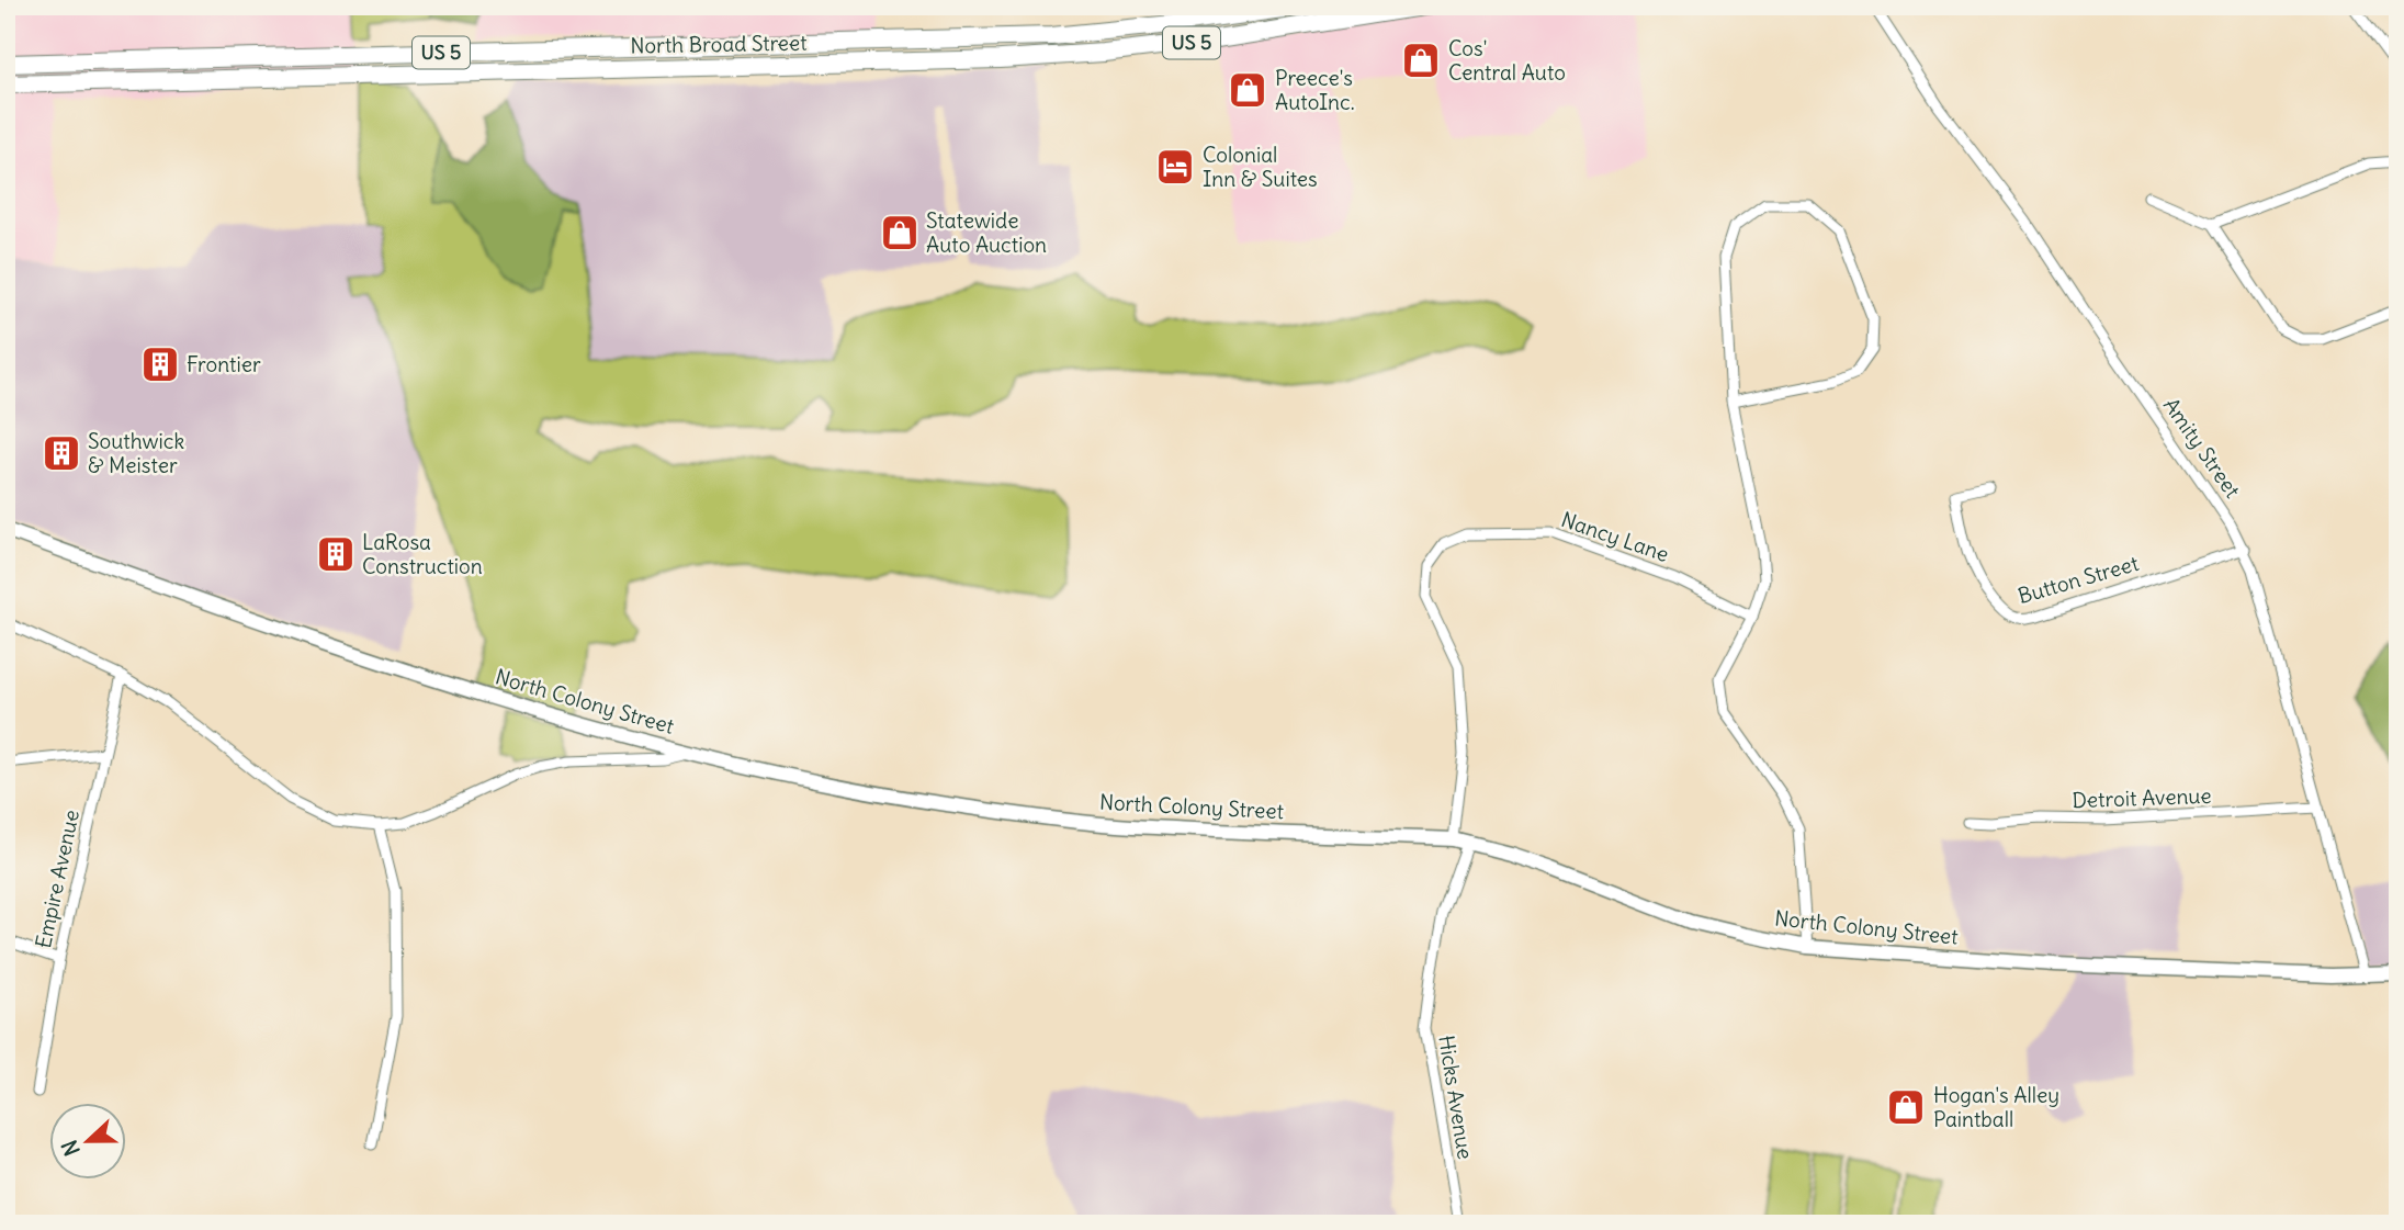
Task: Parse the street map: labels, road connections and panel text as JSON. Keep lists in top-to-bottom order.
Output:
{
  "streets": {
    "highway": ["US 5", "North Broad Street"],
    "main road": ["North Colony Street"],
    "street": [
      "Amity Street",
      "Nancy Lane",
      "Button Street",
      "Detroit Avenue",
      "Empire Avenue",
      "Hicks Avenue"
    ]
  },
  "crossings": [
    ["Amity Street", "Button Street"],
    ["Amity Street", "North Colony Street"],
    ["Amity Street", "Detroit Avenue"],
    ["Nancy Lane", "North Colony Street"],
    ["Nancy Lane", "Hicks Avenue"],
    ["North Colony Street", "Hicks Avenue"]
  ],
  "places": {
    "shop": [
      "Cos' Central Auto",
      "Preece's AutoInc.",
      "Statewide Auto Auction",
      "Hogan's Alley Paintball"
    ],
    "hotel": ["Colonial Inn & Suites"],
    "building": ["Frontier", "Southwick & Meister", "LaRosa Construction"]
  },
  "north": "left"
}
